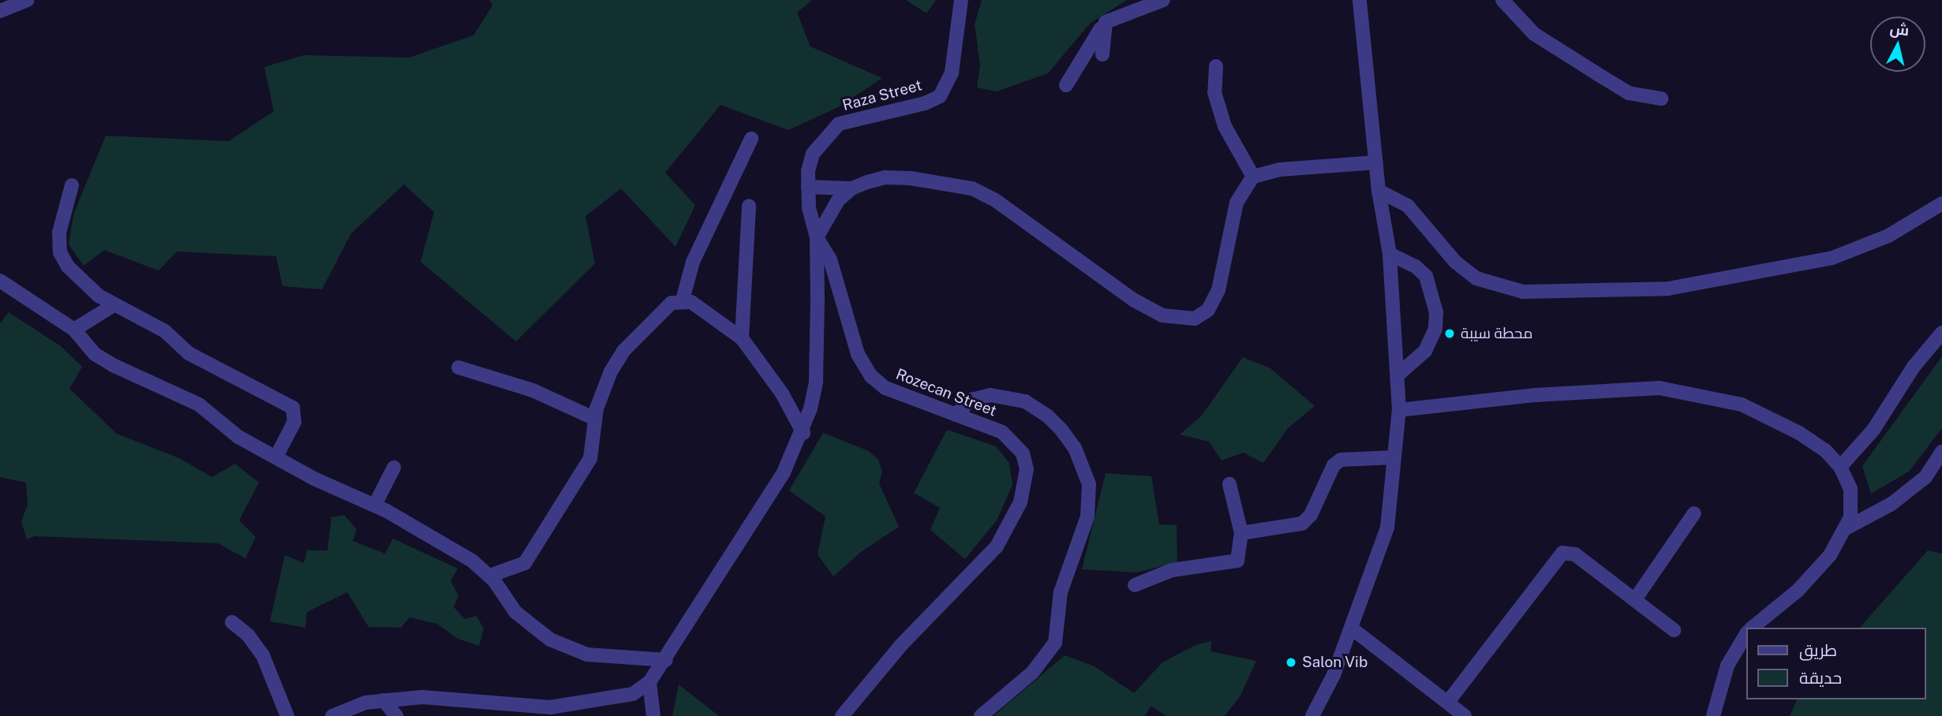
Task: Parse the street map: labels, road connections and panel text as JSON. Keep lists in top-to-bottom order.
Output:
{
  "streets": {
    "street": ["Raza Street", "Rozecan Street"]
  },
  "crossings": [
    ["Raza Street", "Rozecan Street"]
  ],
  "places": ["محطة سيبة", "Salon Vib"],
  "legend": ["طريق", "حديقة"],
  "north": "top"
}
